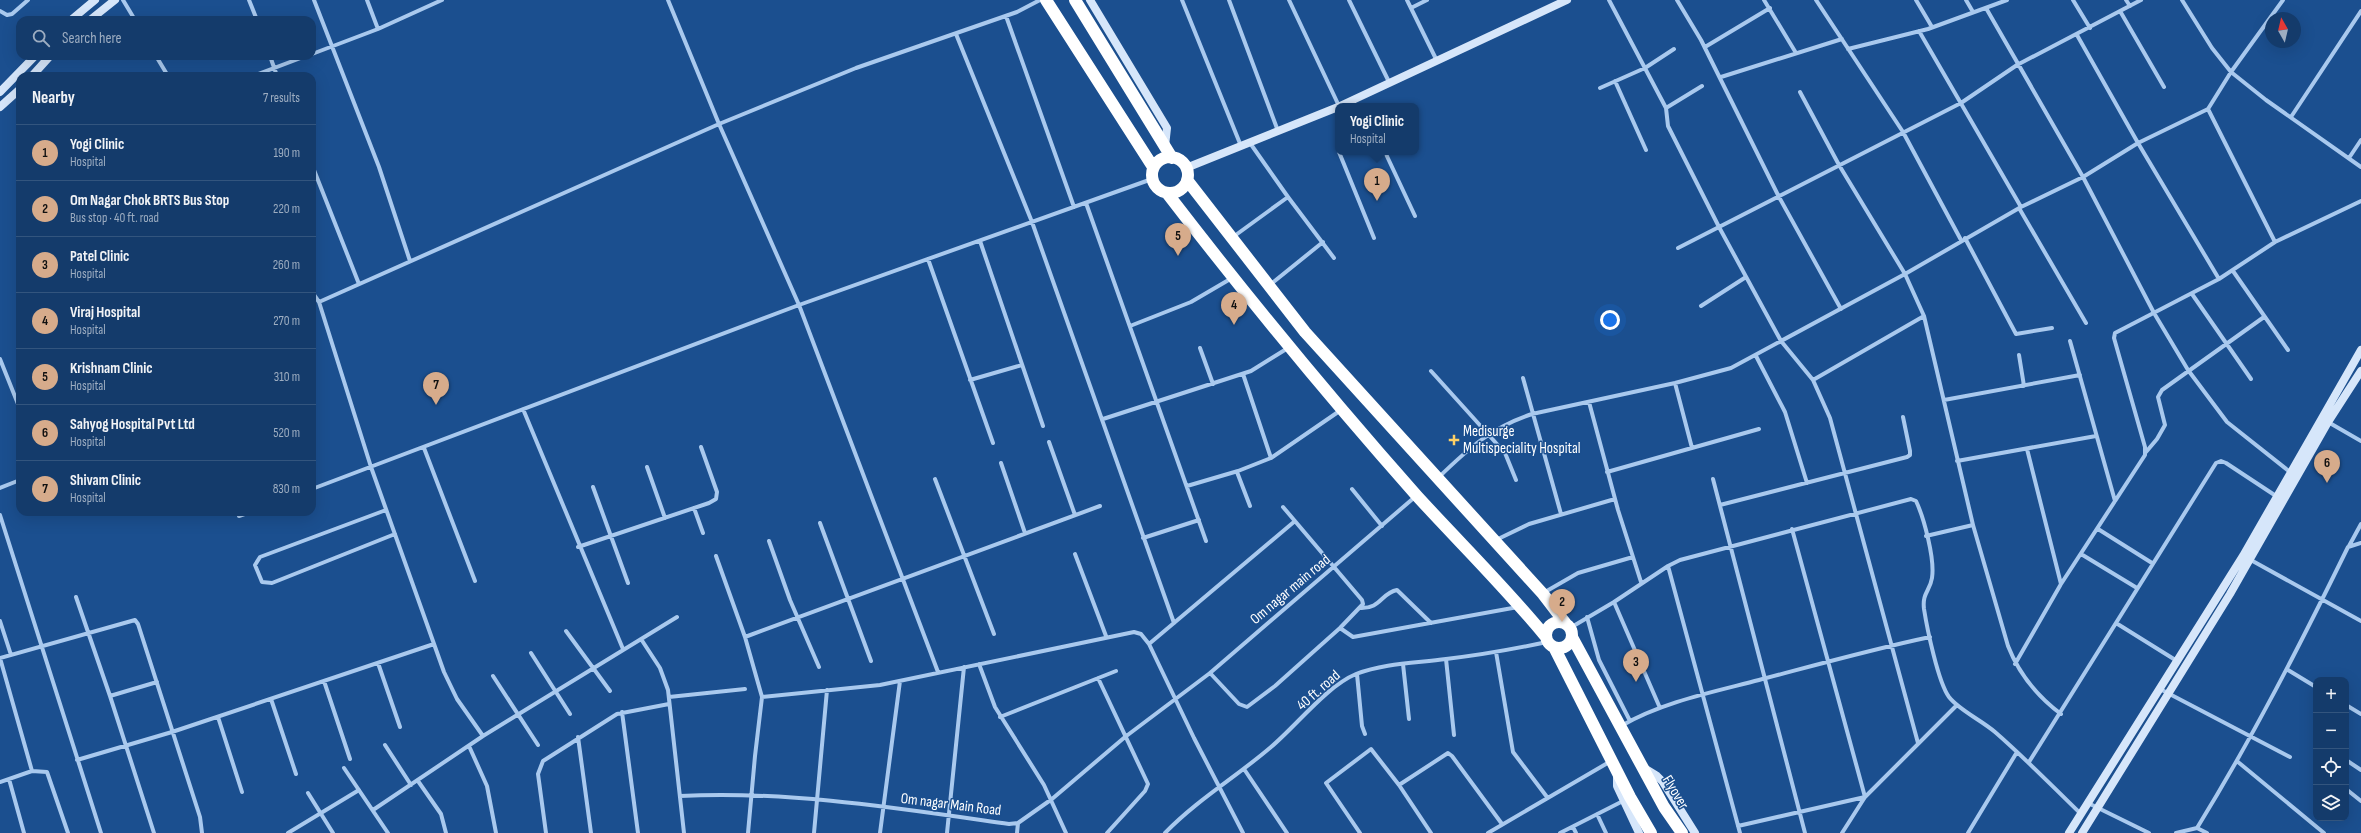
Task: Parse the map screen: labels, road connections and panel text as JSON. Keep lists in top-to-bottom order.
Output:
{
  "streets": {
    "highway": ["Flyover"],
    "street": ["Om nagar main road", "40 ft. road", "Om nagar Main Road"]
  },
  "crossings": [
    ["Om nagar main road", "Om nagar Main Road"],
    ["40 ft. road", "Flyover"]
  ],
  "places": {
    "health": ["Medisurge Multispeciality Hospital"]
  },
  "north": "top",
  "page": {
    "search": "Search here",
    "heading": ["Nearby", "7 results"],
    "popup": ["Yogi Clinic", "Hospital"],
    "list": [
      {
        "mark": "1",
        "name": "Yogi Clinic",
        "note": "Hospital",
        "value": "190 m"
      },
      {
        "mark": "2",
        "name": "Om Nagar Chok BRTS Bus Stop",
        "note": "Bus stop · 40 ft. road",
        "value": "220 m"
      },
      {
        "mark": "3",
        "name": "Patel Clinic",
        "note": "Hospital",
        "value": "260 m"
      },
      {
        "mark": "4",
        "name": "Viraj Hospital",
        "note": "Hospital",
        "value": "270 m"
      },
      {
        "mark": "5",
        "name": "Krishnam Clinic",
        "note": "Hospital",
        "value": "310 m"
      },
      {
        "mark": "6",
        "name": "Sahyog Hospital Pvt Ltd",
        "note": "Hospital",
        "value": "520 m"
      },
      {
        "mark": "7",
        "name": "Shivam Clinic",
        "note": "Hospital",
        "value": "830 m"
      }
    ],
    "pins": [
      "1",
      "5",
      "4",
      "7",
      "6",
      "2",
      "3"
    ],
    "map_buttons": ["+", "−"]
  }
}
